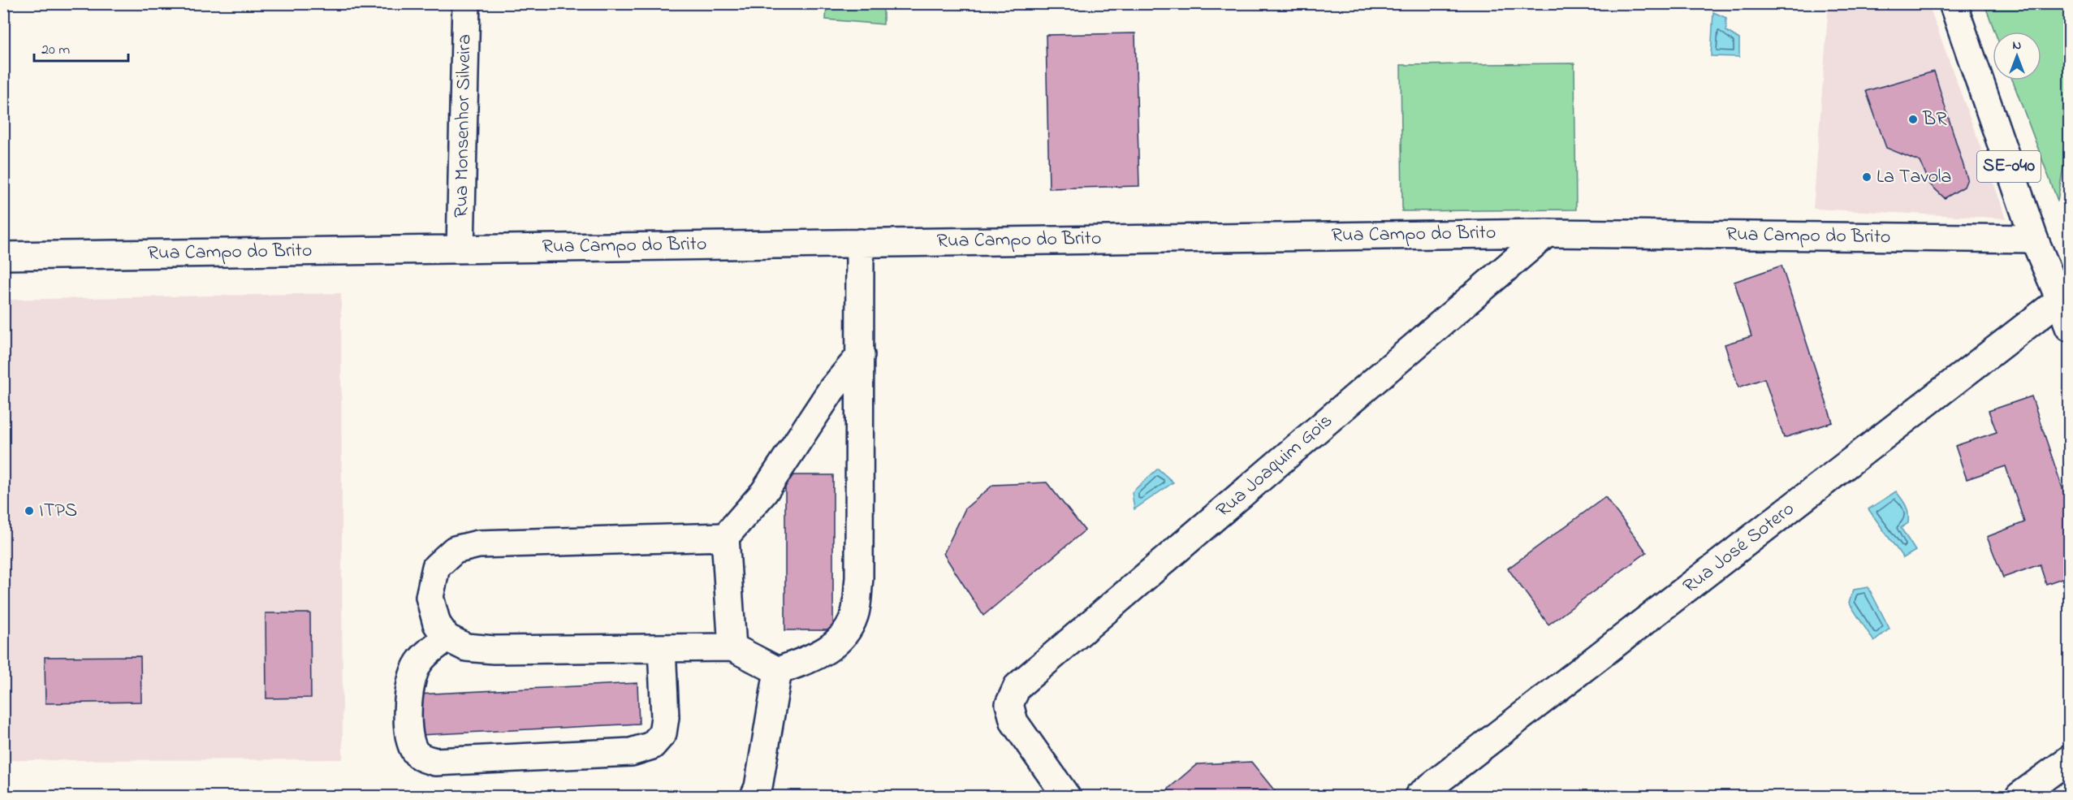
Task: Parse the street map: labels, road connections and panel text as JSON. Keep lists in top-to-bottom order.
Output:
{
  "streets": {
    "street": [
      "Rua Monsenhor Silveira",
      "SE-040",
      "Rua Campo do Brito",
      "Rua Joaquim Gois",
      "Rua José Sotero"
    ]
  },
  "crossings": [
    ["Rua Monsenhor Silveira", "Rua Campo do Brito"],
    ["SE-040", "Rua Campo do Brito"],
    ["SE-040", "Rua José Sotero"],
    ["Rua Campo do Brito", "Rua Joaquim Gois"]
  ],
  "places": ["BR", "La Tavola", "ITPS"],
  "scale_bar": "20 m",
  "north": "top"
}
